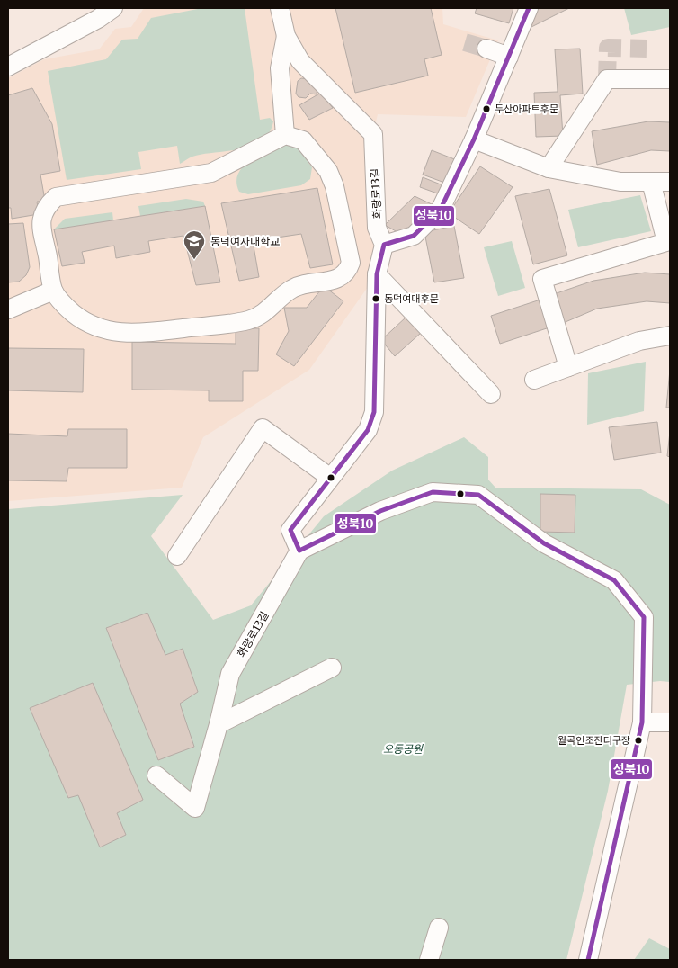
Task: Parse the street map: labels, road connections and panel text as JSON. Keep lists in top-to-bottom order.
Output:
{
  "streets": {
    "street": ["화랑로13길"]
  },
  "parks": ["오동공원"],
  "places": {
    "other": ["두산아파트후문", "동덕여대후문", "월곡인조잔디구장"],
    "school or university": ["동덕여자대학교"]
  },
  "lines": ["transit line 성북10"]
}
